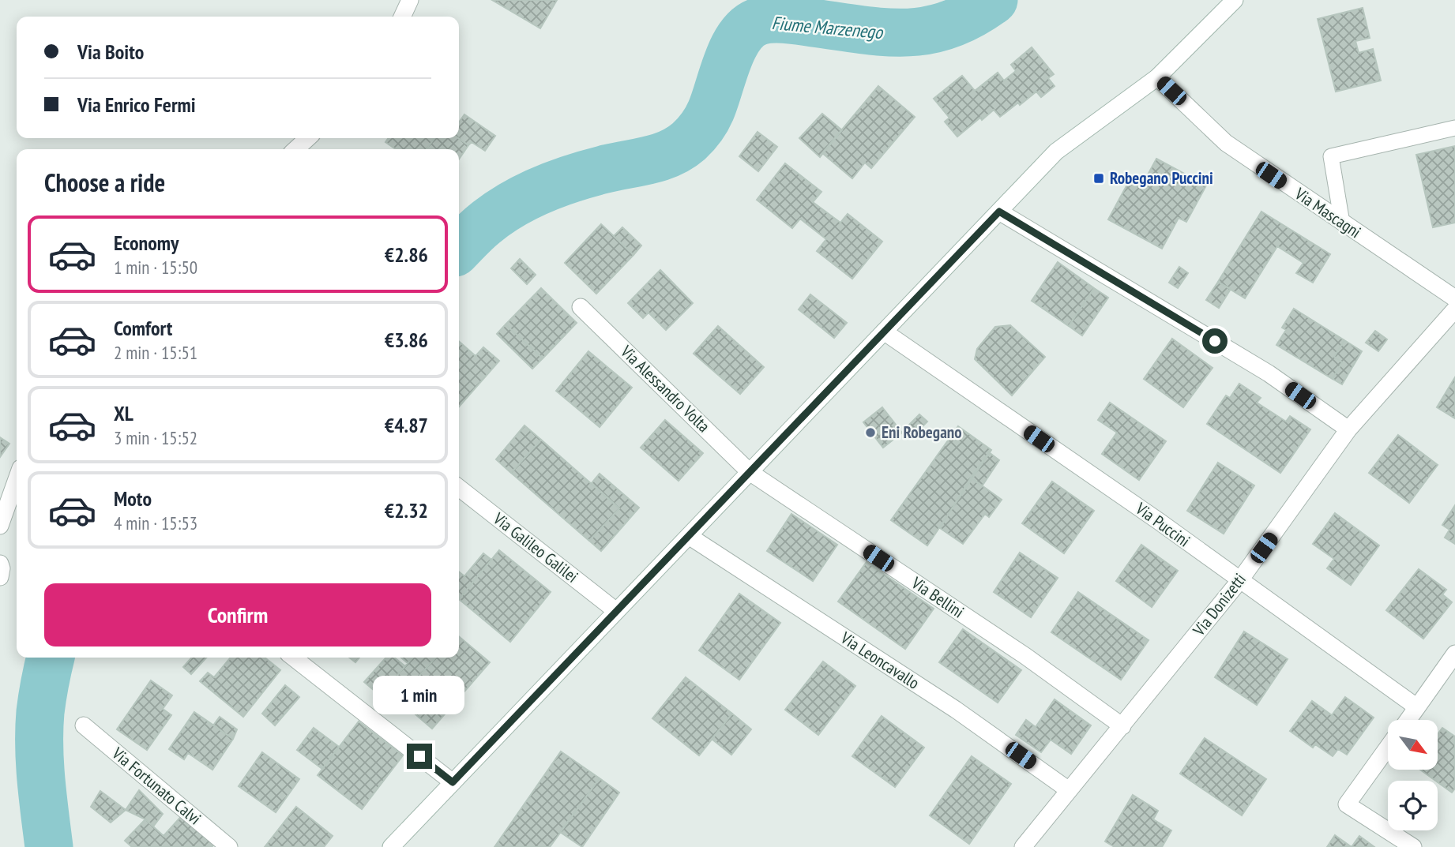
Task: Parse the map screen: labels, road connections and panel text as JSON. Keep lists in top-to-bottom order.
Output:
{
  "streets": {
    "street": [
      "Via Mascagni",
      "Via Alessandro Volta",
      "Via Puccini",
      "Via Galileo Galilei",
      "Via Bellini",
      "Via Donizetti",
      "Via Leoncavallo",
      "Via Fortunato Calvi"
    ]
  },
  "crossings": [
    ["Via Alessandro Volta", "Via Bellini"],
    ["Via Puccini", "Via Donizetti"],
    ["Via Bellini", "Via Donizetti"],
    ["Via Donizetti", "Via Leoncavallo"]
  ],
  "water": ["Fiume Marzenego"],
  "places": {
    "transit": ["Robegano Puccini"],
    "other": ["Eni Robegano"]
  },
  "north": "bottom right",
  "page": {
    "banner": ["Via Boito", "Via Enrico Fermi"],
    "heading": "Choose a ride",
    "list": [
      {
        "name": "Economy",
        "note": "1 min · 15:50",
        "value": "€2.86"
      },
      {
        "name": "Comfort",
        "note": "2 min · 15:51",
        "value": "€3.86"
      },
      {
        "name": "XL",
        "note": "3 min · 15:52",
        "value": "€4.87"
      },
      {
        "name": "Moto",
        "note": "4 min · 15:53",
        "value": "€2.32"
      }
    ],
    "buttons": "Confirm",
    "bubble": "1 min"
  }
}
